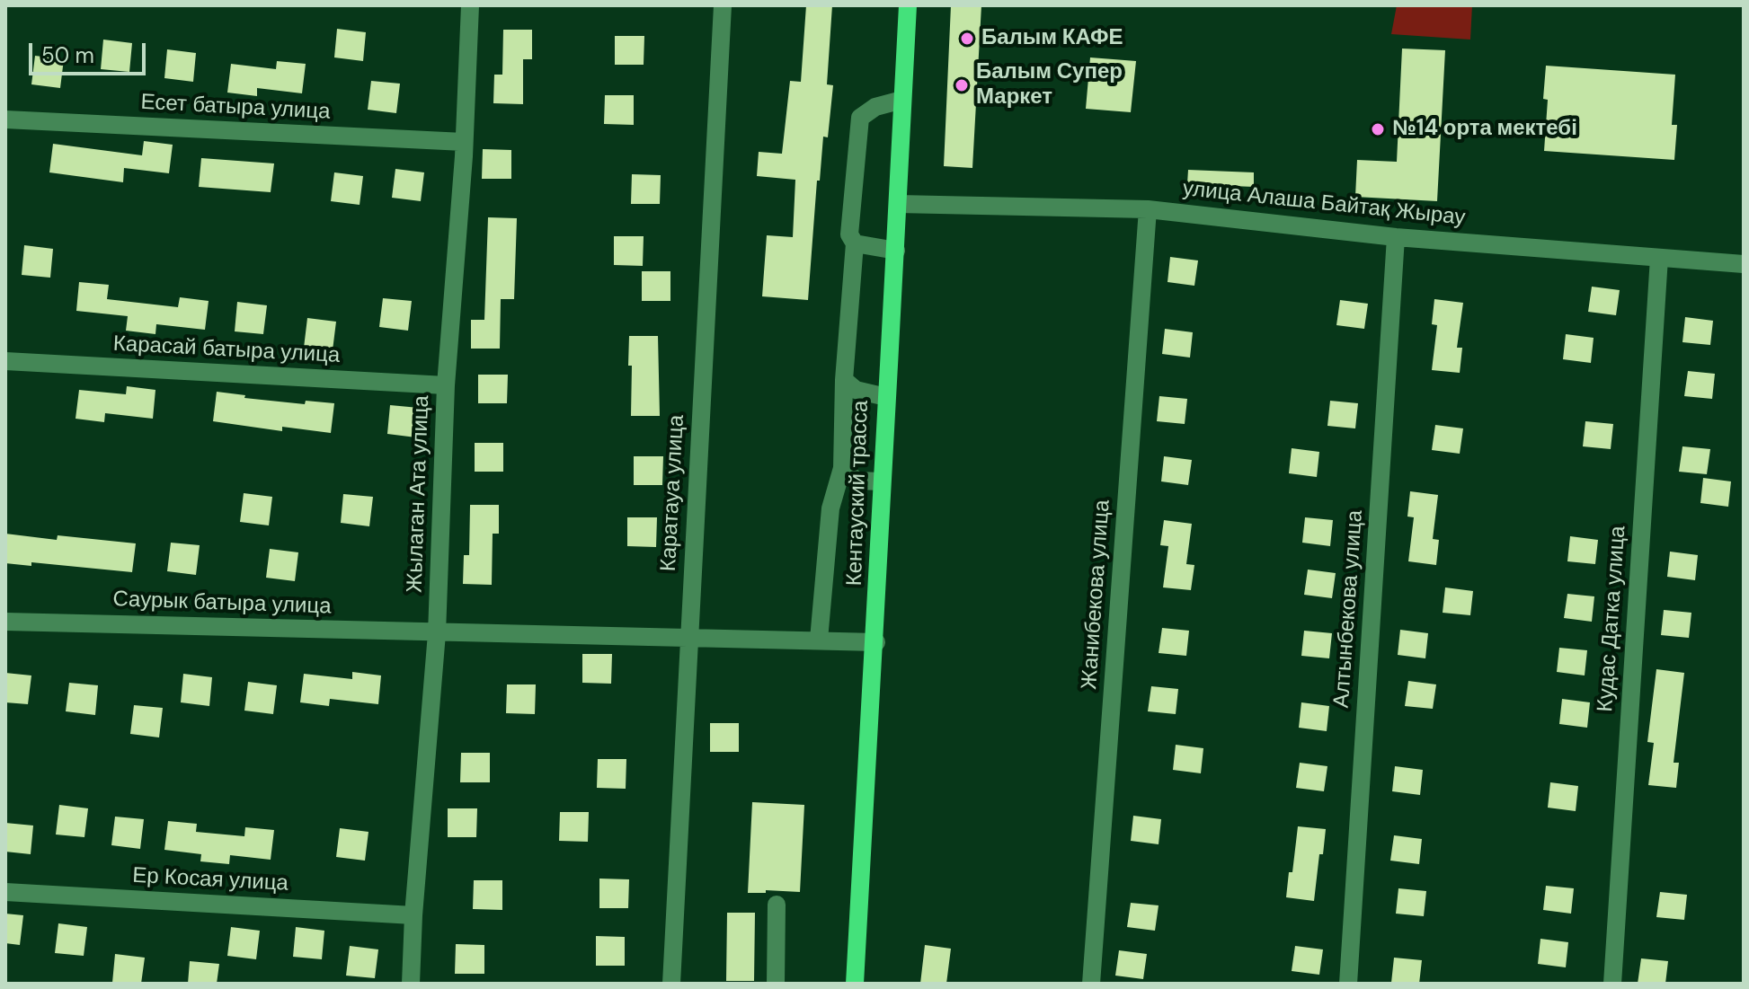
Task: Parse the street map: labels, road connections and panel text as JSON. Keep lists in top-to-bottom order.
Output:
{
  "streets": {
    "main road": ["Кентауский трасса"],
    "street": [
      "Есет батыра улица",
      "улица Алаша Байтақ Жырау",
      "Карасай батыра улица",
      "Каратауа улица",
      "Жылаган Ата улица",
      "Жанибекова улица",
      "Саурык батыра улица",
      "Алтынбекова улица",
      "Кудас Датка улица",
      "Ер Косая улица"
    ]
  },
  "crossings": [
    ["Есет батыра улица", "Жылаган Ата улица"],
    ["улица Алаша Байтақ Жырау", "Кентауский трасса"],
    ["улица Алаша Байтақ Жырау", "Жанибекова улица"],
    ["улица Алаша Байтақ Жырау", "Алтынбекова улица"],
    ["улица Алаша Байтақ Жырау", "Кудас Датка улица"],
    ["Карасай батыра улица", "Жылаган Ата улица"],
    ["Каратауа улица", "Саурык батыра улица"],
    ["Кентауский трасса", "Саурык батыра улица"],
    ["Жылаган Ата улица", "Саурык батыра улица"],
    ["Жылаган Ата улица", "Ер Косая улица"]
  ],
  "places": ["Балым КАФЕ", "Балым Супер Маркет", "№14 орта мектебі"],
  "scale_bar": "50 m"
}
